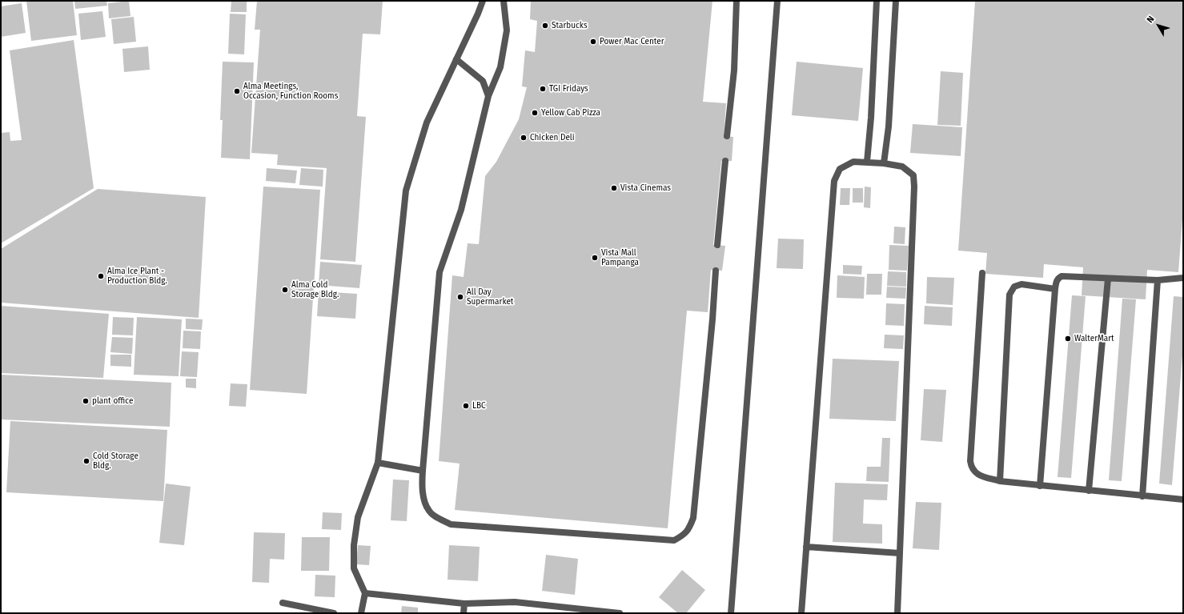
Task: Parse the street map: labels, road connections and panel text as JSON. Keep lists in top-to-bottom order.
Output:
{
  "places": [
    "Starbucks",
    "Power Mac Center",
    "TGI Fridays",
    "Alma Meetings, Occasion, Function Rooms",
    "Yellow Cab Pizza",
    "Chicken Deli",
    "Vista Cinemas",
    "Vista Mall Pampanga",
    "Alma Ice Plant - Production Bldg.",
    "Alma Cold Storage Bldg.",
    "All Day Supermarket",
    "WalterMart",
    "plant office",
    "LBC",
    "Cold Storage Bldg."
  ],
  "north": "top left"
}
